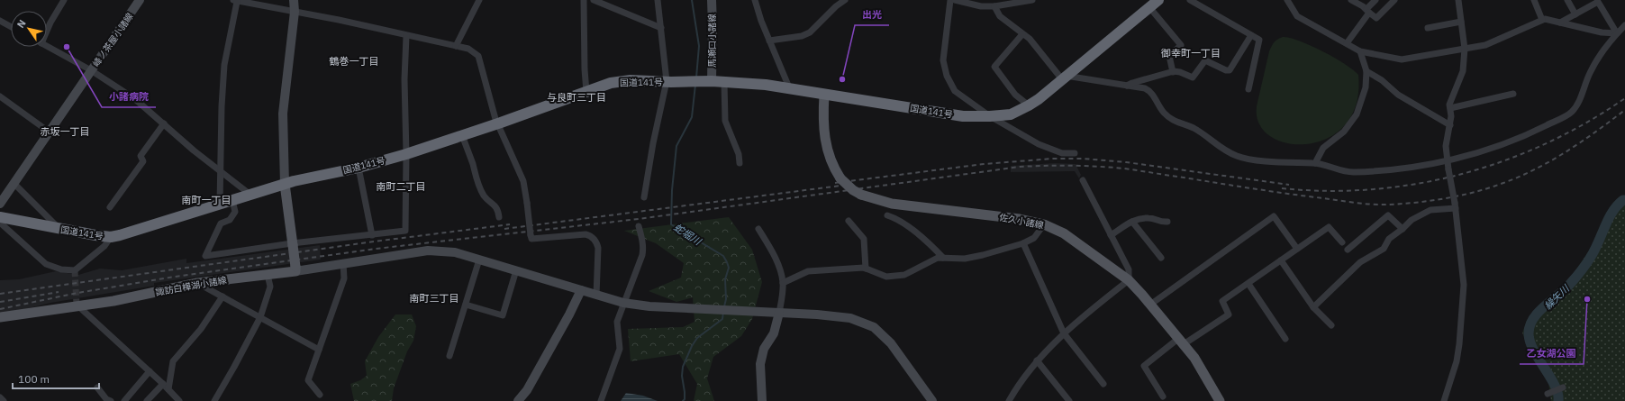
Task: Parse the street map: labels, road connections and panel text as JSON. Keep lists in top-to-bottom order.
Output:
{
  "streets": {
    "highway": ["国道141号"],
    "main road": ["佐久小諸線", "諏訪白樺湖小諸線"],
    "street": ["峰ノ茶屋小諸線", "馬瀬口小諸線"]
  },
  "crossings": [
    ["馬瀬口小諸線", "国道141号"],
    ["国道141号", "佐久小諸線"]
  ],
  "districts": [
    "御幸町一丁目",
    "鶴巻一丁目",
    "与良町三丁目",
    "赤坂一丁目",
    "南町二丁目",
    "南町一丁目",
    "南町三丁目"
  ],
  "water": ["蛇堀川", "繰矢川"],
  "places": ["小諸病院", "出光", "乙女湖公園"],
  "scale_bar": "100 m",
  "north": "top left"
}
